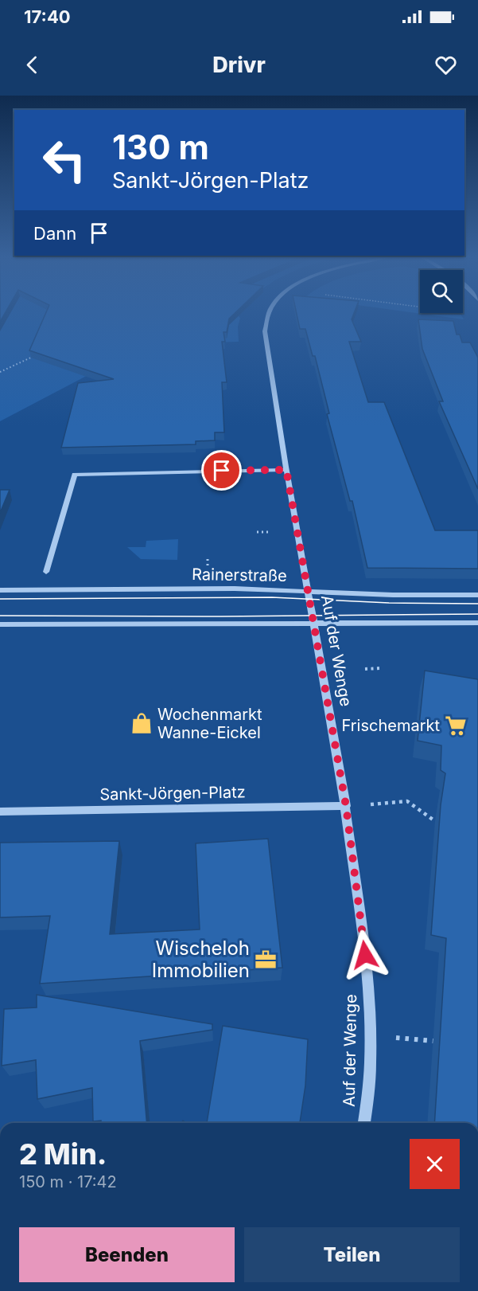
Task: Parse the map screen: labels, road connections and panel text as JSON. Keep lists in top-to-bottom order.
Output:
{
  "streets": {
    "street": ["Rainerstraße", "Auf der Wenge", "Sankt-Jörgen-Platz"]
  },
  "crossings": [
    ["Rainerstraße", "Auf der Wenge"],
    ["Auf der Wenge", "Sankt-Jörgen-Platz"]
  ],
  "places": {
    "shop": ["Wochenmarkt Wanne-Eickel"],
    "supermarket": ["Frischemarkt"],
    "office": ["Wischeloh Immobilien"]
  },
  "page": {
    "status": "17:40",
    "header": "Drivr",
    "turn": ["130 m", "Sankt-Jörgen-Platz"],
    "then": "Dann",
    "heading": ["2 Min.", "150 m · 17:42"],
    "buttons": ["Beenden", "Teilen"]
  }
}
